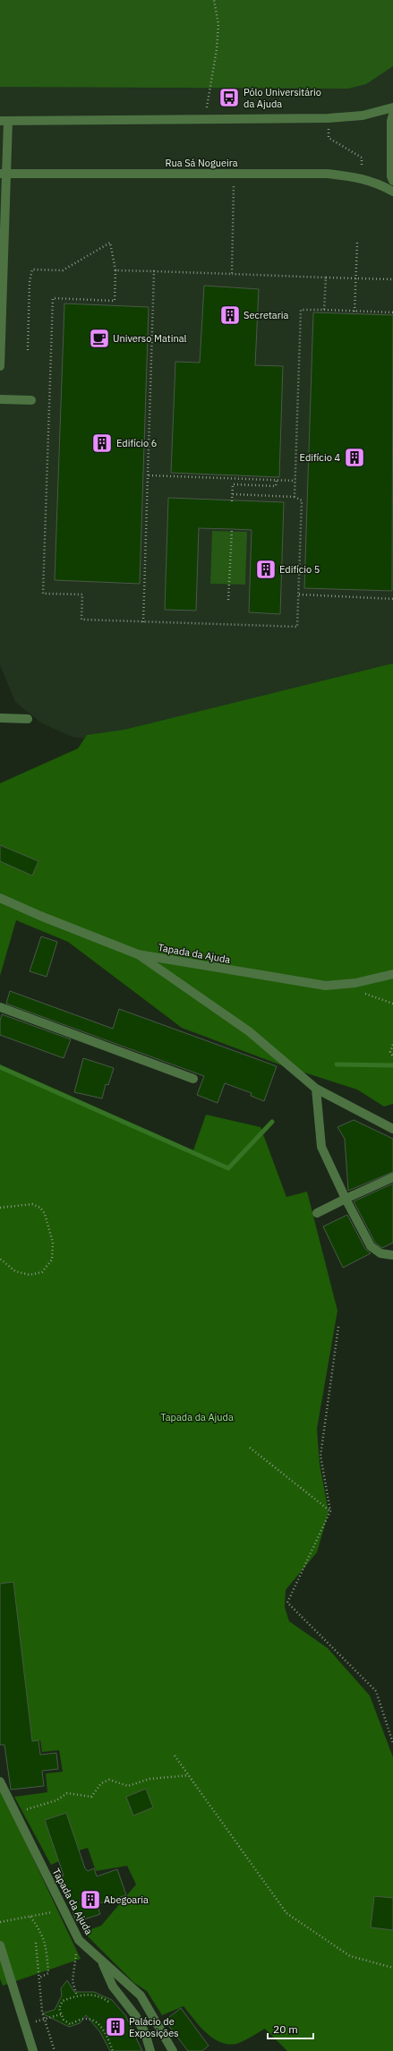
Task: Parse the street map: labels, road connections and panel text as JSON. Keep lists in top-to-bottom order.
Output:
{
  "streets": {
    "street": ["Rua Sá Nogueira", "Tapada da Ajuda"]
  },
  "parks": ["Tapada da Ajuda"],
  "places": {
    "bus stop": ["Pólo Universitário da Ajuda"],
    "building": [
      "Secretaria",
      "Edifício 6",
      "Edifício 4",
      "Edifício 5",
      "Abegoaria",
      "Palácio de Exposições"
    ],
    "cafe": ["Universo Matinal"]
  },
  "scale_bar": "20 m"
}
